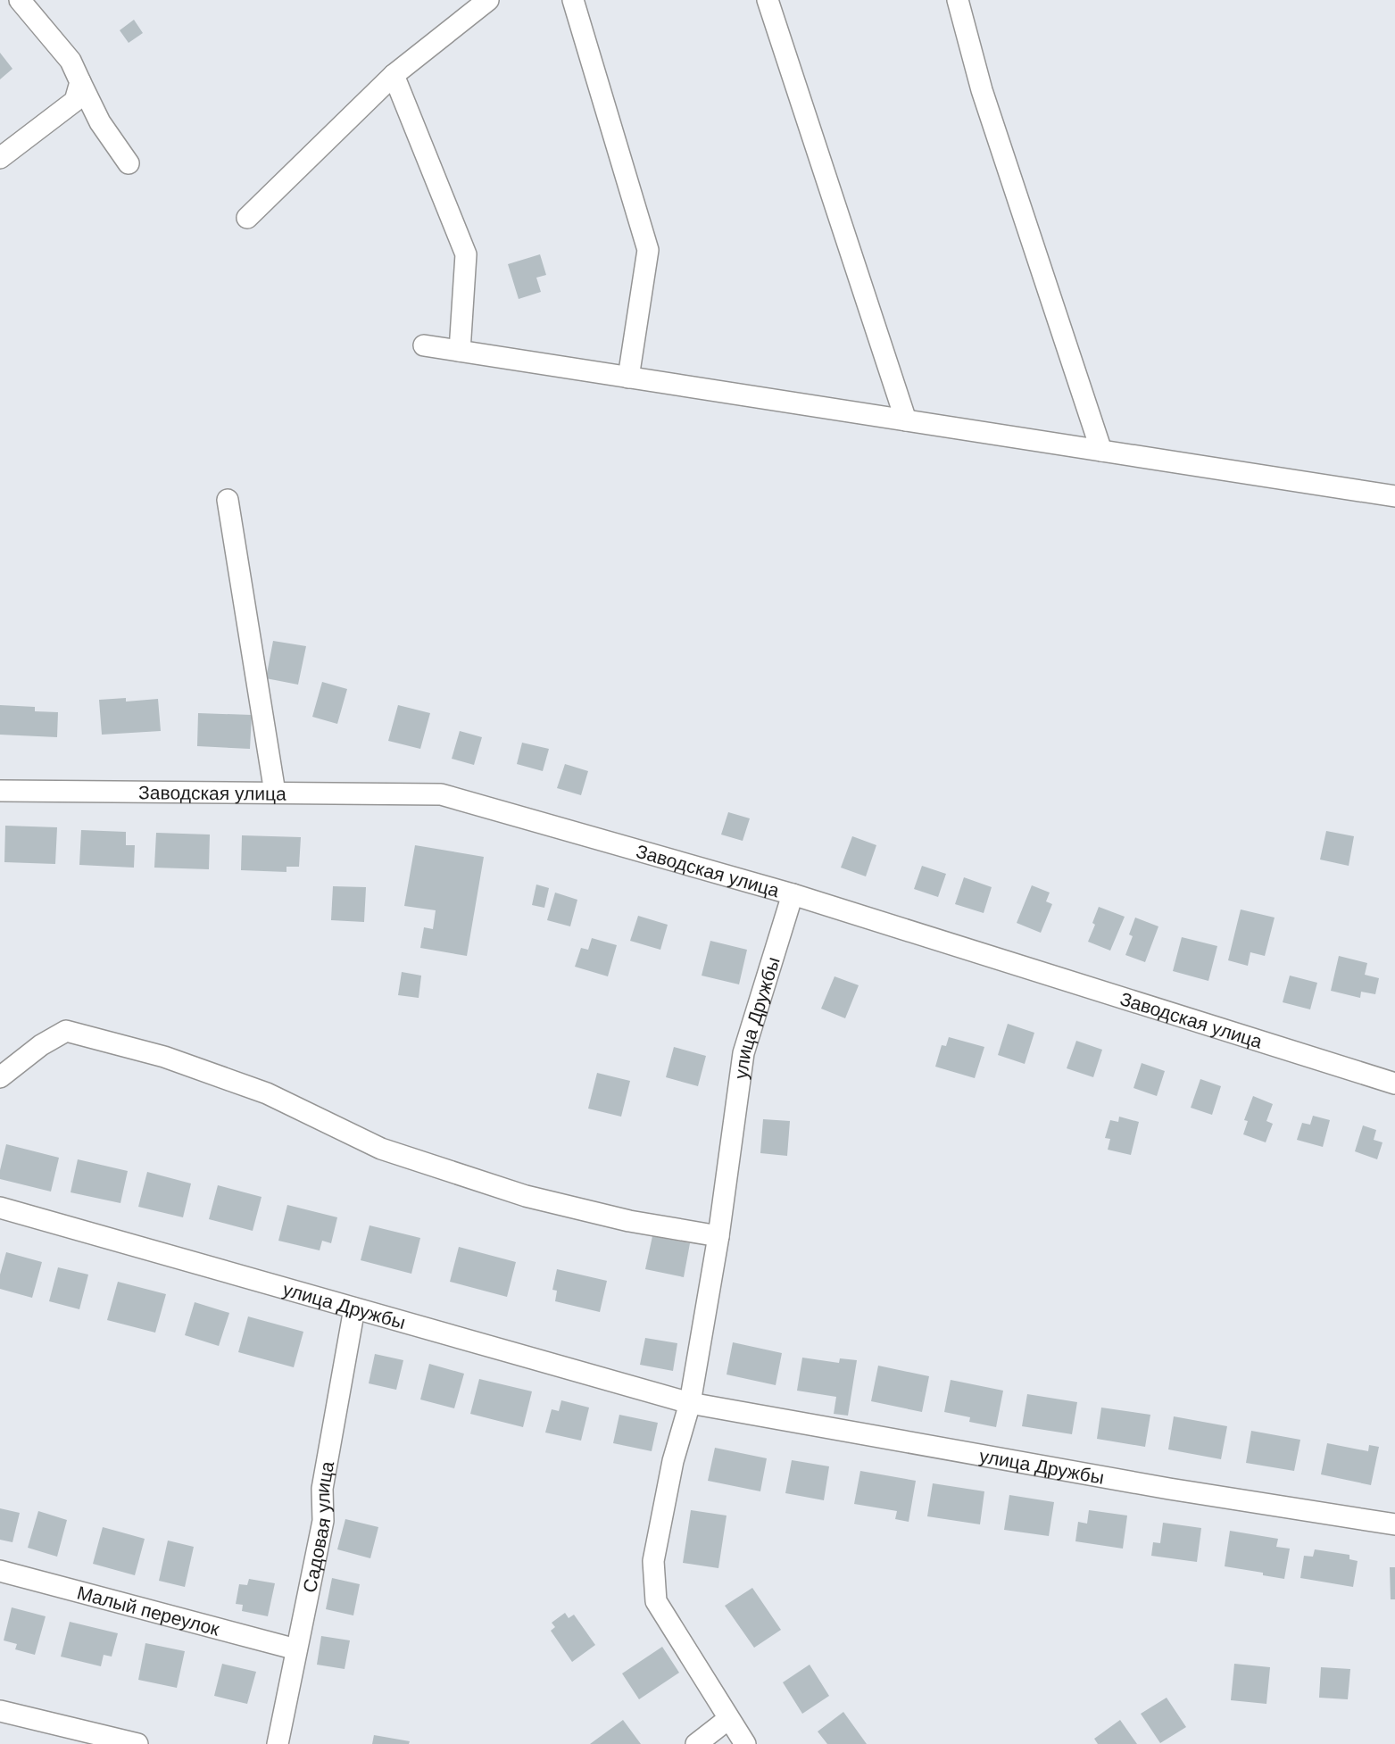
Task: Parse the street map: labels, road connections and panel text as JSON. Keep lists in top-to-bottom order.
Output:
{
  "streets": {
    "street": [
      "Заводская улица",
      "улица Дружбы",
      "Садовая улица",
      "Малый переулок"
    ]
  },
  "crossings": [
    ["Заводская улица", "улица Дружбы"],
    ["улица Дружбы", "Садовая улица"],
    ["Садовая улица", "Малый переулок"]
  ]
}
